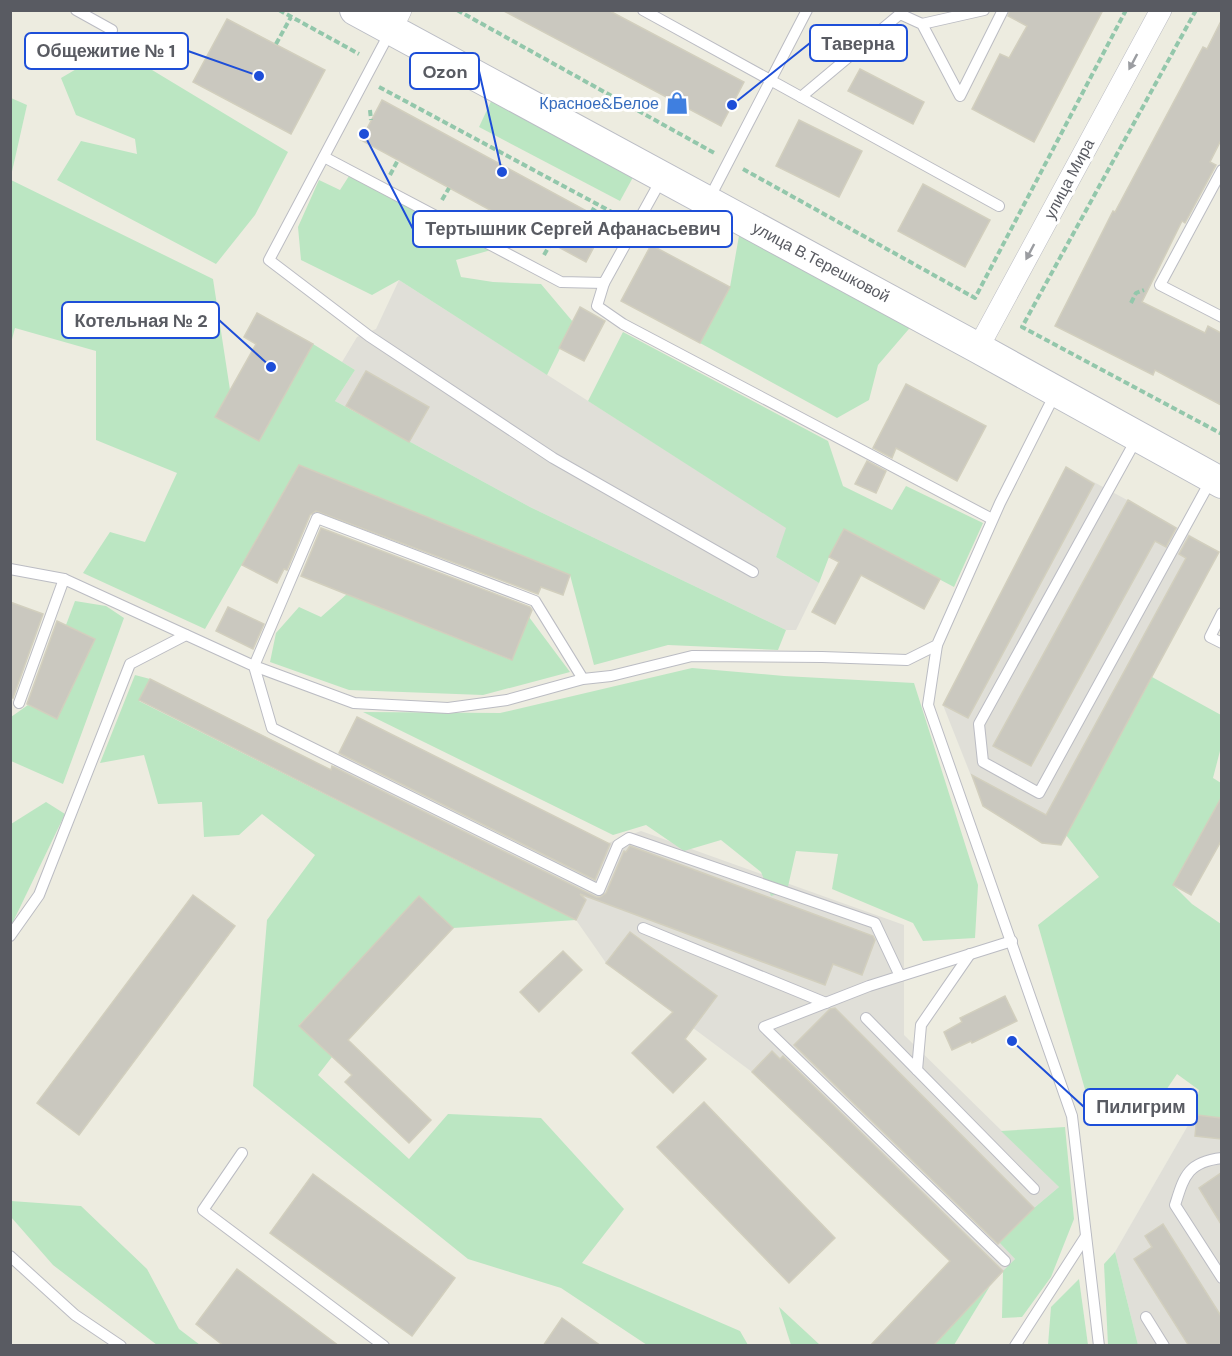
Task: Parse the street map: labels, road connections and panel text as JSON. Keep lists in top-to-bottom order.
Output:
{
  "streets": {
    "main road": ["улица В.Терешковой"],
    "street": ["улица Мира"]
  },
  "crossings": [
    ["улица Мира", "улица В.Терешковой"]
  ],
  "one_way": ["улица Мира"],
  "places": {
    "other": [
      "Общежитие № 1",
      "Таверна",
      "Тертышник Сергей Афанасьевич",
      "Ozon",
      "Котельная № 2",
      "Пилигрим"
    ],
    "shop": ["Красное&Белое"]
  }
}
